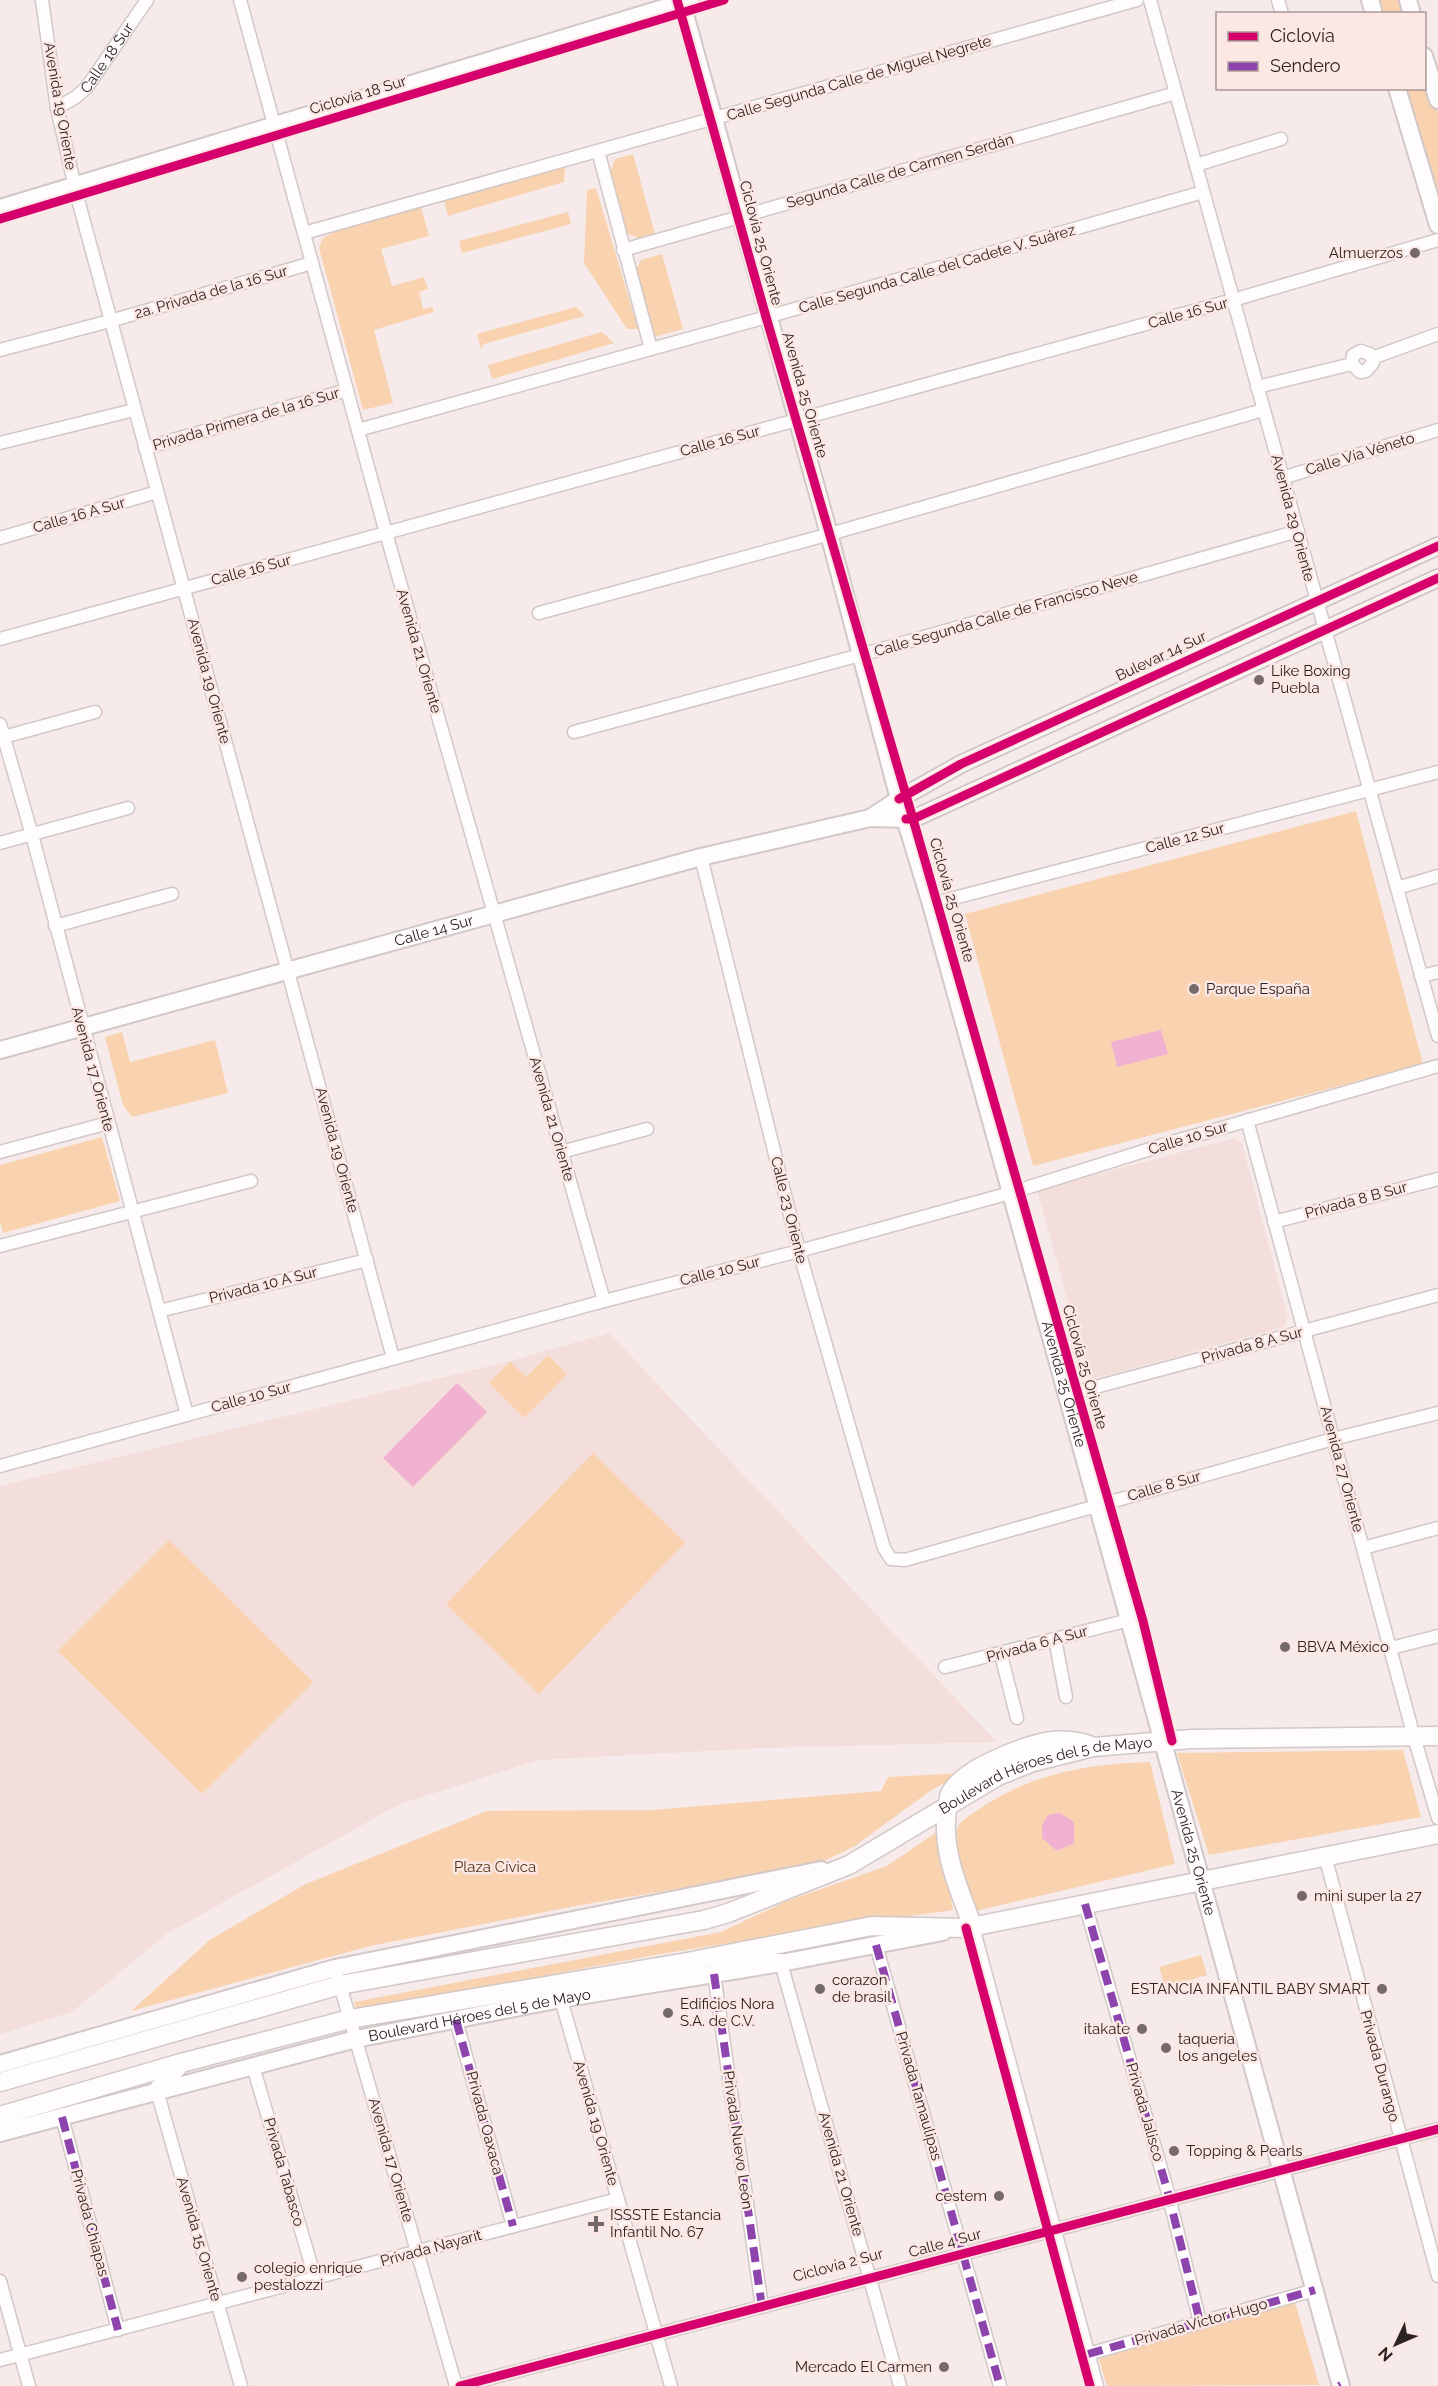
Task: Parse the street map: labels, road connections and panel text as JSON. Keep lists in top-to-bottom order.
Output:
{
  "streets": {
    "main road": [
      "Avenida 25 Oriente",
      "Bulevar 14 Sur",
      "Calle 14 Sur",
      "Boulevard Héroes del 5 de Mayo"
    ],
    "street": [
      "Calle 18 Sur",
      "Calle Segunda Calle de Miguel Negrete",
      "Avenida 19 Oriente",
      "Segunda Calle de Carmen Serdán",
      "Calle Segunda Calle del Cadete V. Suárez",
      "2a. Privada de la 16 Sur",
      "Calle 16 Sur",
      "Privada Primera de la 16 Sur",
      "Calle Vía Véneto",
      "Calle 16 A Sur",
      "Avenida 29 Oriente",
      "Calle Segunda Calle de Francisco Neve",
      "Avenida 21 Oriente",
      "Calle 12 Sur",
      "Avenida 17 Oriente",
      "Calle 10 Sur",
      "Privada 8 B Sur",
      "Calle 23 Oriente",
      "Privada 10 A Sur",
      "Privada 8 A Sur",
      "Avenida 27 Oriente",
      "Calle 8 Sur",
      "Privada 6 A Sur",
      "Privada Durango",
      "Privada Tamaulipas",
      "Privada Jalisco",
      "Privada Oaxaca",
      "Privada Nuevo León",
      "Privada Tabasco",
      "Privada Chiapas",
      "Avenida 15 Oriente",
      "Calle 4 Sur",
      "Privada Nayarit",
      "Privada Víctor Hugo"
    ],
    "cycle path": ["Ciclovía 18 Sur", "Ciclovía 25 Oriente", "Ciclovía 2 Sur"]
  },
  "crossings": [
    ["Calle 18 Sur", "Avenida 19 Oriente"],
    ["Calle Segunda Calle de Miguel Negrete", "Avenida 25 Oriente"],
    ["Calle Segunda Calle de Miguel Negrete", "Avenida 21 Oriente"],
    ["Avenida 19 Oriente", "2a. Privada de la 16 Sur"],
    ["Avenida 19 Oriente", "Calle 16 Sur"],
    ["Avenida 19 Oriente", "Privada Primera de la 16 Sur"],
    ["Avenida 19 Oriente", "Calle 16 A Sur"],
    ["Avenida 19 Oriente", "Calle 14 Sur"],
    ["Avenida 19 Oriente", "Calle 10 Sur"],
    ["Avenida 19 Oriente", "Privada 10 A Sur"],
    ["Avenida 19 Oriente", "Boulevard Héroes del 5 de Mayo"],
    ["Avenida 19 Oriente", "Calle 4 Sur"],
    ["Avenida 19 Oriente", "Privada Nayarit"],
    ["Segunda Calle de Carmen Serdán", "Avenida 25 Oriente"],
    ["Segunda Calle de Carmen Serdán", "Avenida 29 Oriente"],
    ["Calle Segunda Calle del Cadete V. Suárez", "Avenida 25 Oriente"],
    ["Calle Segunda Calle del Cadete V. Suárez", "Avenida 29 Oriente"],
    ["Calle Segunda Calle del Cadete V. Suárez", "Avenida 21 Oriente"],
    ["2a. Privada de la 16 Sur", "Avenida 21 Oriente"],
    ["Calle 16 Sur", "Avenida 25 Oriente"],
    ["Calle 16 Sur", "Avenida 29 Oriente"],
    ["Calle 16 Sur", "Avenida 21 Oriente"],
    ["Avenida 25 Oriente", "Calle Segunda Calle de Francisco Neve"],
    ["Avenida 25 Oriente", "Bulevar 14 Sur"],
    ["Avenida 25 Oriente", "Calle 12 Sur"],
    ["Avenida 25 Oriente", "Calle 14 Sur"],
    ["Avenida 25 Oriente", "Calle 10 Sur"],
    ["Avenida 25 Oriente", "Privada 8 A Sur"],
    ["Avenida 25 Oriente", "Calle 8 Sur"],
    ["Avenida 25 Oriente", "Privada 6 A Sur"],
    ["Avenida 25 Oriente", "Boulevard Héroes del 5 de Mayo"],
    ["Avenida 25 Oriente", "Calle 4 Sur"],
    ["Avenida 25 Oriente", "Privada Víctor Hugo"],
    ["Privada Primera de la 16 Sur", "Avenida 21 Oriente"],
    ["Calle Vía Véneto", "Avenida 29 Oriente"],
    ["Avenida 29 Oriente", "Calle Segunda Calle de Francisco Neve"],
    ["Avenida 29 Oriente", "Bulevar 14 Sur"],
    ["Avenida 29 Oriente", "Calle 12 Sur"],
    ["Avenida 21 Oriente", "Calle 14 Sur"],
    ["Avenida 21 Oriente", "Calle 10 Sur"],
    ["Avenida 21 Oriente", "Boulevard Héroes del 5 de Mayo"],
    ["Avenida 21 Oriente", "Calle 4 Sur"],
    ["Bulevar 14 Sur", "Calle 14 Sur"],
    ["Calle 14 Sur", "Avenida 17 Oriente"],
    ["Calle 14 Sur", "Calle 23 Oriente"],
    ["Avenida 17 Oriente", "Calle 10 Sur"],
    ["Avenida 17 Oriente", "Privada 10 A Sur"],
    ["Avenida 17 Oriente", "Boulevard Héroes del 5 de Mayo"],
    ["Avenida 17 Oriente", "Calle 4 Sur"],
    ["Avenida 17 Oriente", "Privada Nayarit"],
    ["Calle 10 Sur", "Calle 23 Oriente"],
    ["Calle 10 Sur", "Avenida 27 Oriente"],
    ["Privada 8 B Sur", "Avenida 27 Oriente"],
    ["Calle 23 Oriente", "Calle 8 Sur"],
    ["Privada 8 A Sur", "Avenida 27 Oriente"],
    ["Avenida 27 Oriente", "Calle 8 Sur"],
    ["Avenida 27 Oriente", "Boulevard Héroes del 5 de Mayo"],
    ["Boulevard Héroes del 5 de Mayo", "Privada Durango"],
    ["Boulevard Héroes del 5 de Mayo", "Privada Tamaulipas"],
    ["Boulevard Héroes del 5 de Mayo", "Privada Jalisco"],
    ["Boulevard Héroes del 5 de Mayo", "Privada Oaxaca"],
    ["Boulevard Héroes del 5 de Mayo", "Privada Nuevo León"],
    ["Boulevard Héroes del 5 de Mayo", "Privada Tabasco"],
    ["Boulevard Héroes del 5 de Mayo", "Privada Chiapas"],
    ["Boulevard Héroes del 5 de Mayo", "Avenida 15 Oriente"],
    ["Privada Durango", "Calle 4 Sur"],
    ["Privada Tamaulipas", "Calle 4 Sur"],
    ["Privada Jalisco", "Calle 4 Sur"],
    ["Privada Jalisco", "Privada Víctor Hugo"],
    ["Privada Oaxaca", "Privada Nayarit"],
    ["Privada Nuevo León", "Calle 4 Sur"],
    ["Privada Tabasco", "Privada Nayarit"],
    ["Privada Chiapas", "Privada Nayarit"],
    ["Avenida 15 Oriente", "Privada Nayarit"]
  ],
  "parks": ["Plaza Cívica"],
  "places": {
    "other": [
      "Almuerzos",
      "Like Boxing Puebla",
      "Parque España",
      "BBVA México",
      "mini super la 27",
      "corazon de brasil",
      "ESTANCIA INFANTIL BABY SMART",
      "Edificios Nora S.A. de C.V.",
      "itakate",
      "taqueria los angeles",
      "Topping & Pearls",
      "cestem",
      "colegio enrique pestalozzi",
      "Mercado El Carmen"
    ],
    "health": ["ISSSTE Estancia Infantil No. 67"]
  },
  "legend": ["Ciclovía", "Sendero"],
  "north": "bottom left"
}
